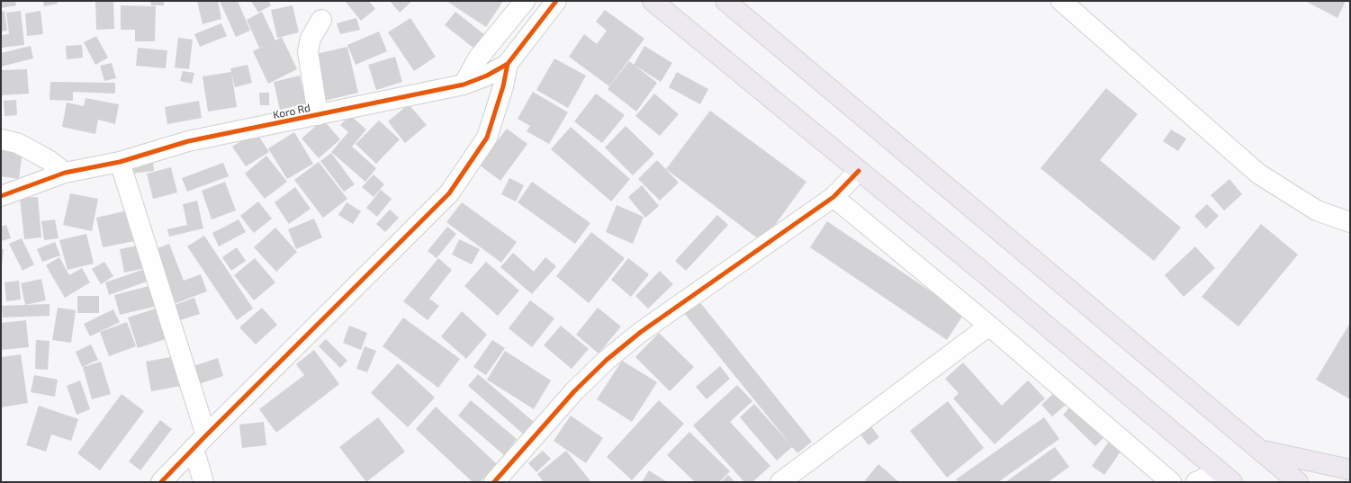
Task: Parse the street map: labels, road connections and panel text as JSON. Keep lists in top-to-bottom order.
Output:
{
  "streets": {
    "street": ["Koro Rd"]
  }
}
